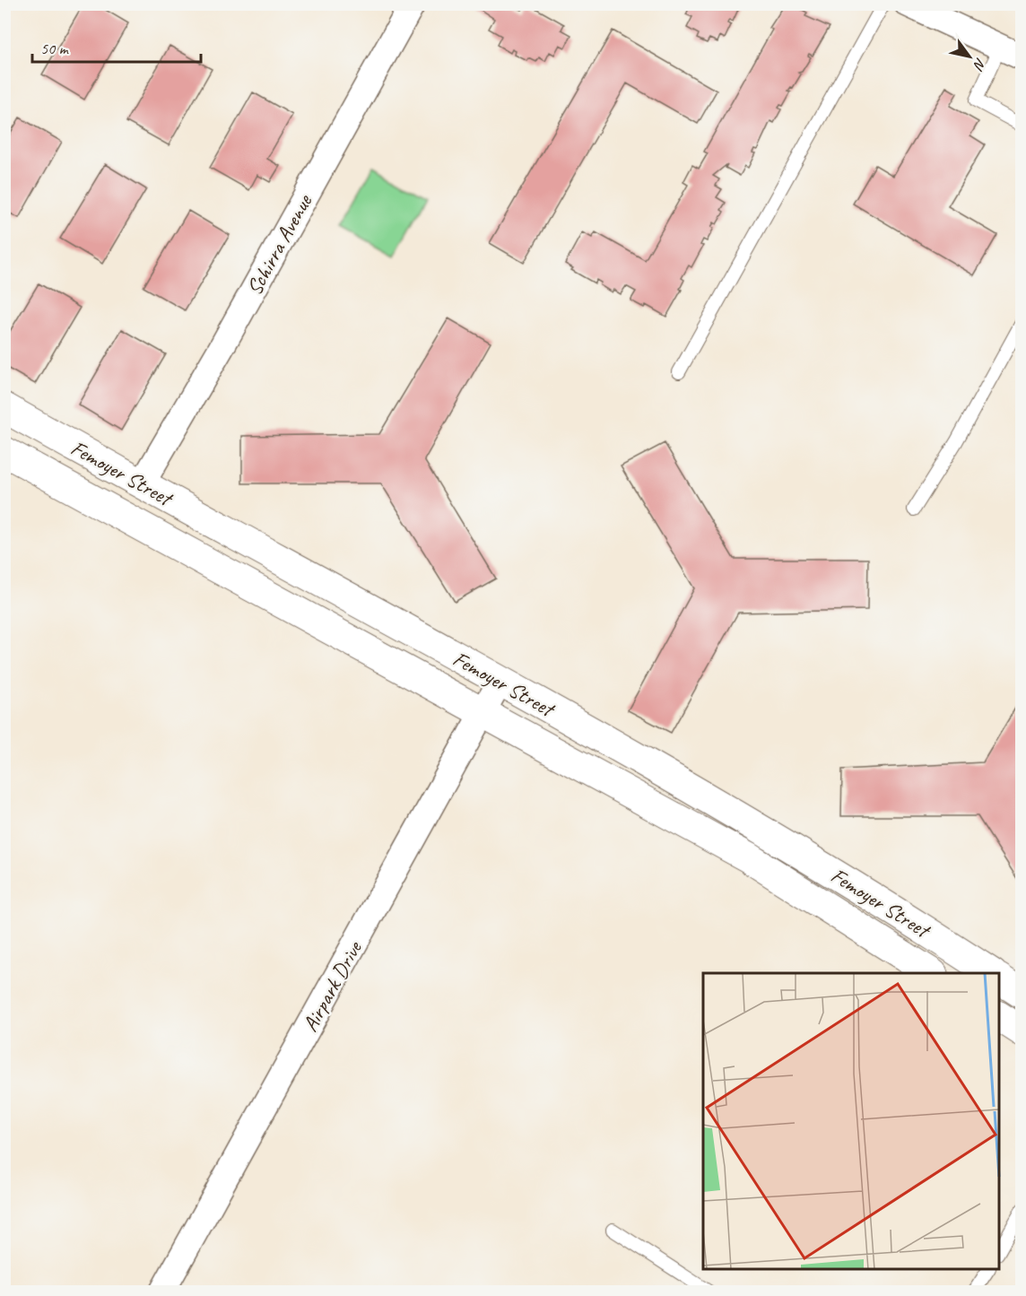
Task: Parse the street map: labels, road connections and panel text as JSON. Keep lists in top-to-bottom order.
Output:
{
  "streets": {
    "street": ["Schirra Avenue", "Femoyer Street", "Airpark Drive"]
  },
  "crossings": [
    ["Schirra Avenue", "Femoyer Street"],
    ["Femoyer Street", "Airpark Drive"]
  ],
  "scale_bar": "50 m",
  "north": "bottom right"
}
